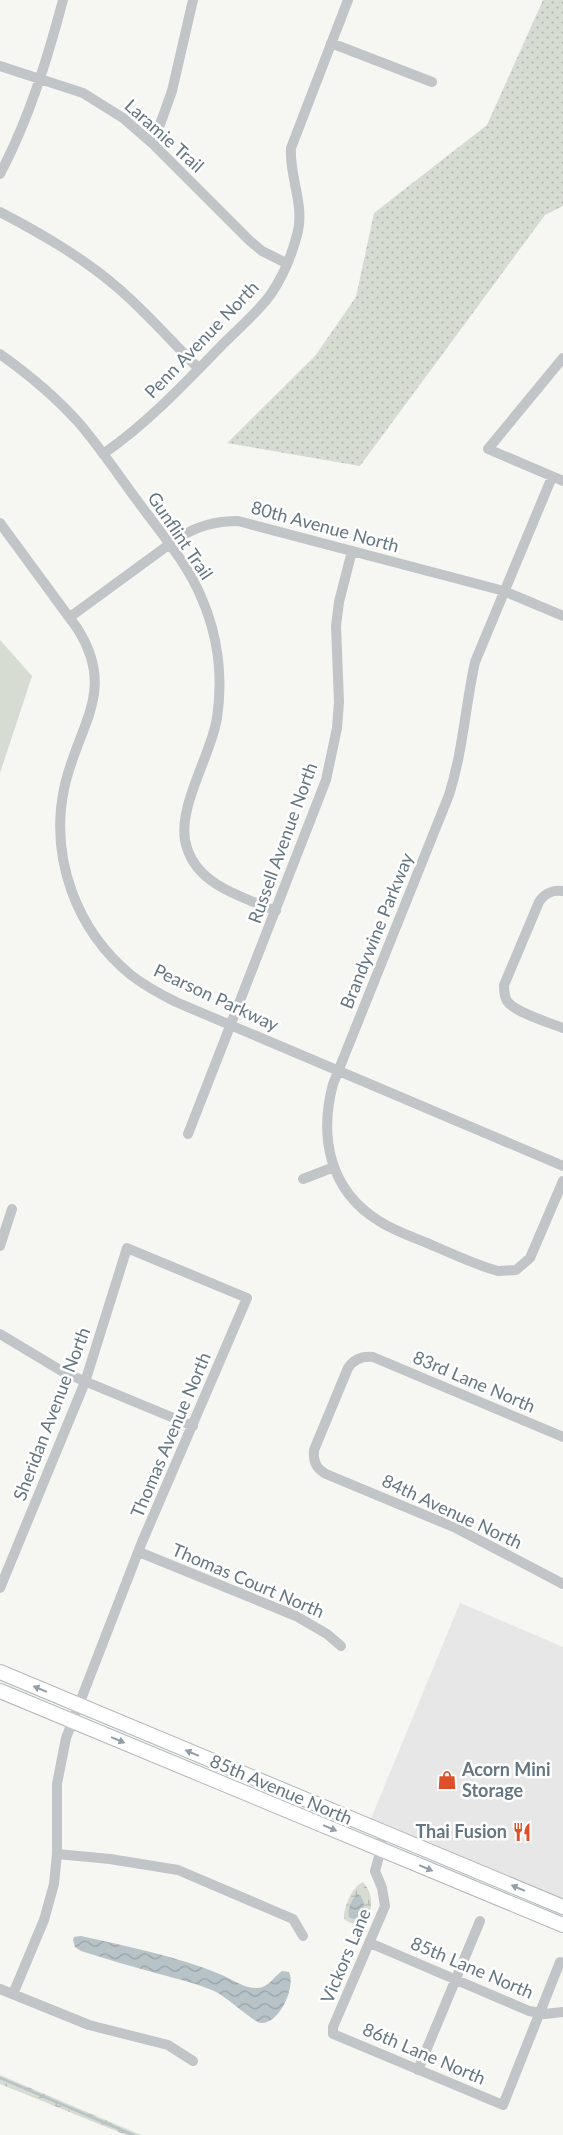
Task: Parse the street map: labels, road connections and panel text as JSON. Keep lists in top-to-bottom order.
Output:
{
  "streets": {
    "main road": ["85th Avenue North"],
    "street": [
      "Laramie Trail",
      "Penn Avenue North",
      "80th Avenue North",
      "Gunflint Trail",
      "Russell Avenue North",
      "Brandywine Parkway",
      "Pearson Parkway",
      "83rd Lane North",
      "Sheridan Avenue North",
      "Thomas Avenue North",
      "84th Avenue North",
      "Thomas Court North",
      "Vickors Lane",
      "85th Lane North",
      "86th Lane North"
    ]
  },
  "crossings": [
    ["Laramie Trail", "Penn Avenue North"],
    ["Penn Avenue North", "Gunflint Trail"],
    ["80th Avenue North", "Gunflint Trail"],
    ["80th Avenue North", "Russell Avenue North"],
    ["80th Avenue North", "Brandywine Parkway"],
    ["80th Avenue North", "Pearson Parkway"],
    ["Gunflint Trail", "Russell Avenue North"],
    ["Russell Avenue North", "Pearson Parkway"],
    ["Brandywine Parkway", "Pearson Parkway"],
    ["83rd Lane North", "84th Avenue North"],
    ["Sheridan Avenue North", "Thomas Avenue North"],
    ["Thomas Avenue North", "Thomas Court North"],
    ["Thomas Avenue North", "85th Avenue North"],
    ["85th Avenue North", "Vickors Lane"],
    ["Vickors Lane", "85th Lane North"],
    ["Vickors Lane", "86th Lane North"],
    ["85th Lane North", "86th Lane North"]
  ],
  "places": {
    "shop": ["Acorn Mini Storage"],
    "restaurant": ["Thai Fusion"]
  }
}
